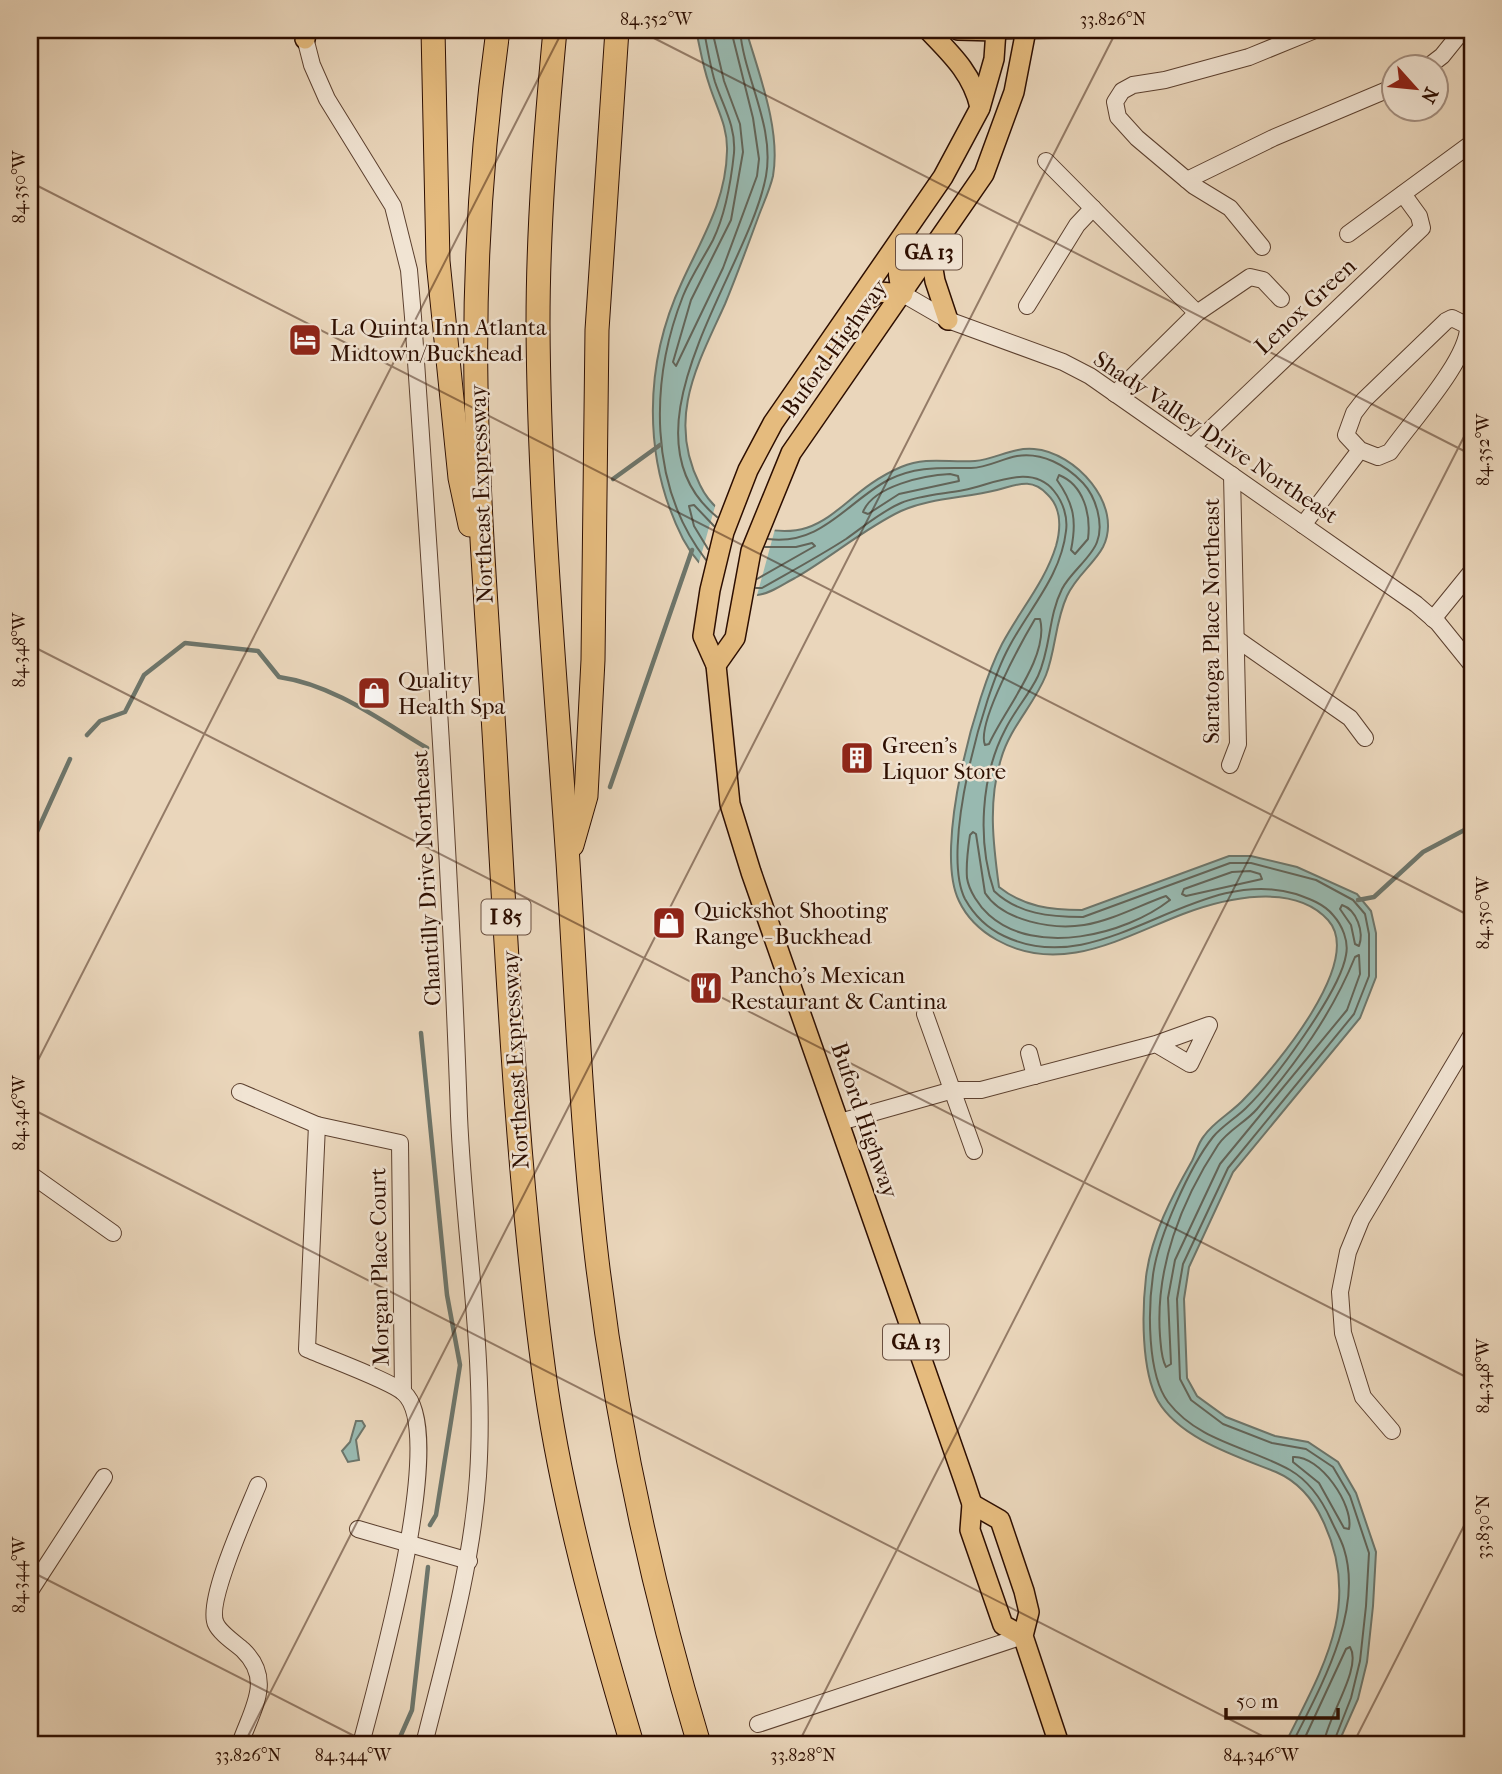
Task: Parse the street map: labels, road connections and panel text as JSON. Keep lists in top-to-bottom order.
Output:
{
  "streets": {
    "highway": ["Northeast Expressway", "I 85"],
    "main road": ["GA 13", "Buford Highway"],
    "street": [
      "Lenox Green",
      "Shady Valley Drive Northeast",
      "Saratoga Place Northeast",
      "Chantilly Drive Northeast",
      "Morgan Place Court"
    ]
  },
  "crossings": [
    ["Lenox Green", "Shady Valley Drive Northeast"],
    ["Buford Highway", "Shady Valley Drive Northeast"],
    ["Shady Valley Drive Northeast", "Saratoga Place Northeast"]
  ],
  "places": {
    "hotel": ["La Quinta Inn Atlanta Midtown/Buckhead"],
    "shop": ["Quality Health Spa", "Quickshot Shooting Range - Buckhead"],
    "building": ["Green's Liquor Store"],
    "restaurant": ["Pancho's Mexican Restaurant & Cantina"]
  },
  "scale_bar": "50 m",
  "north": "bottom right",
  "coordinates": [
    "84.352°W",
    "33.826°N",
    "84.350°W",
    "84.348°W",
    "84.346°W",
    "33.830°N",
    "84.344°W",
    "33.828°N"
  ]
}
